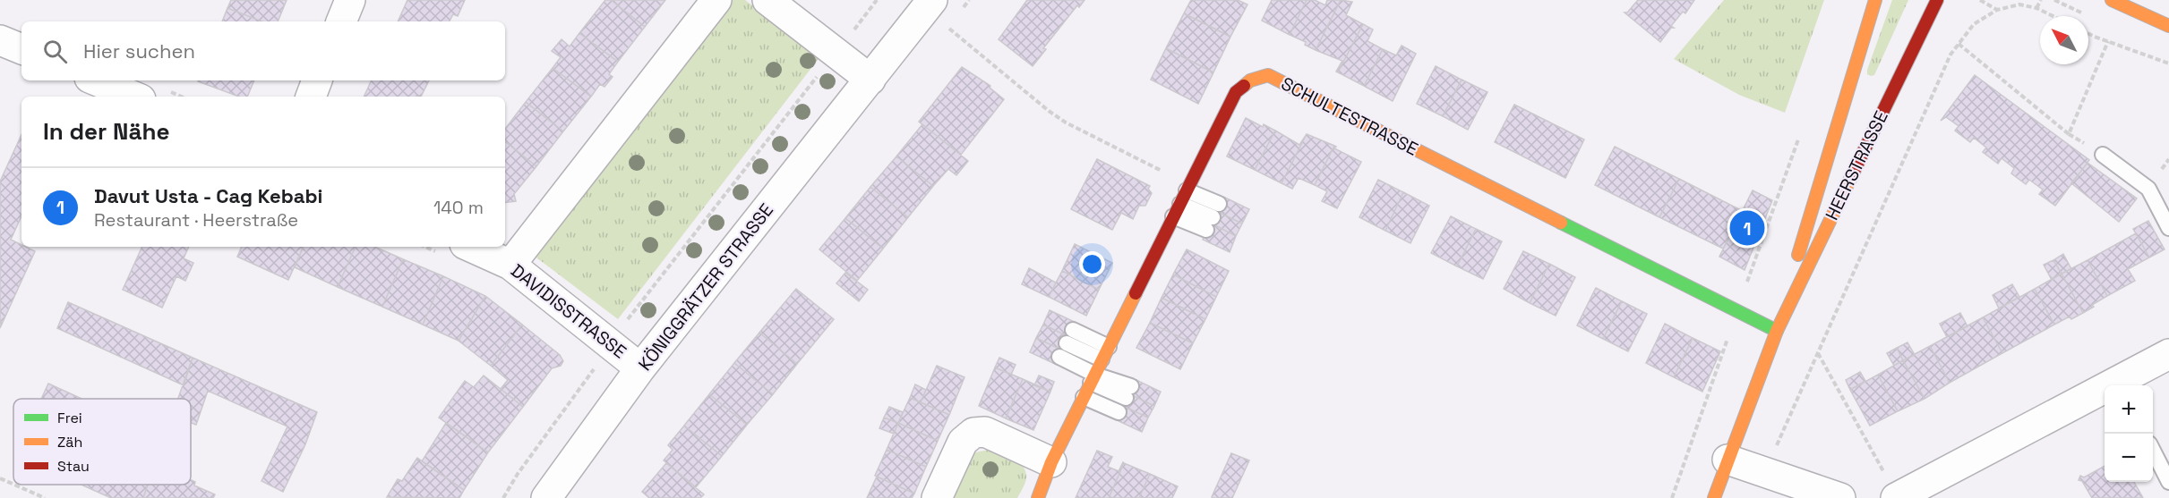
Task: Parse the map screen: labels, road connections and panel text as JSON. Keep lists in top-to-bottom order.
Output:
{
  "streets": {
    "street": [
      "SCHULTESTRASSE",
      "HEERSTRASSE",
      "KÖNIGGRÄTZER STRASSE",
      "DAVIDISSTRASSE"
    ]
  },
  "crossings": [
    ["SCHULTESTRASSE", "HEERSTRASSE"],
    ["KÖNIGGRÄTZER STRASSE", "DAVIDISSTRASSE"]
  ],
  "legend": ["Frei", "Zäh", "Stau"],
  "north": "top left",
  "page": {
    "search": "Hier suchen",
    "heading": "In der Nähe",
    "list": [
      {
        "mark": "1",
        "name": "Davut Usta - Cag Kebabi",
        "note": "Restaurant · Heerstraße",
        "value": "140 m"
      }
    ],
    "pins": "1",
    "map_buttons": ["+", "−"]
  }
}
